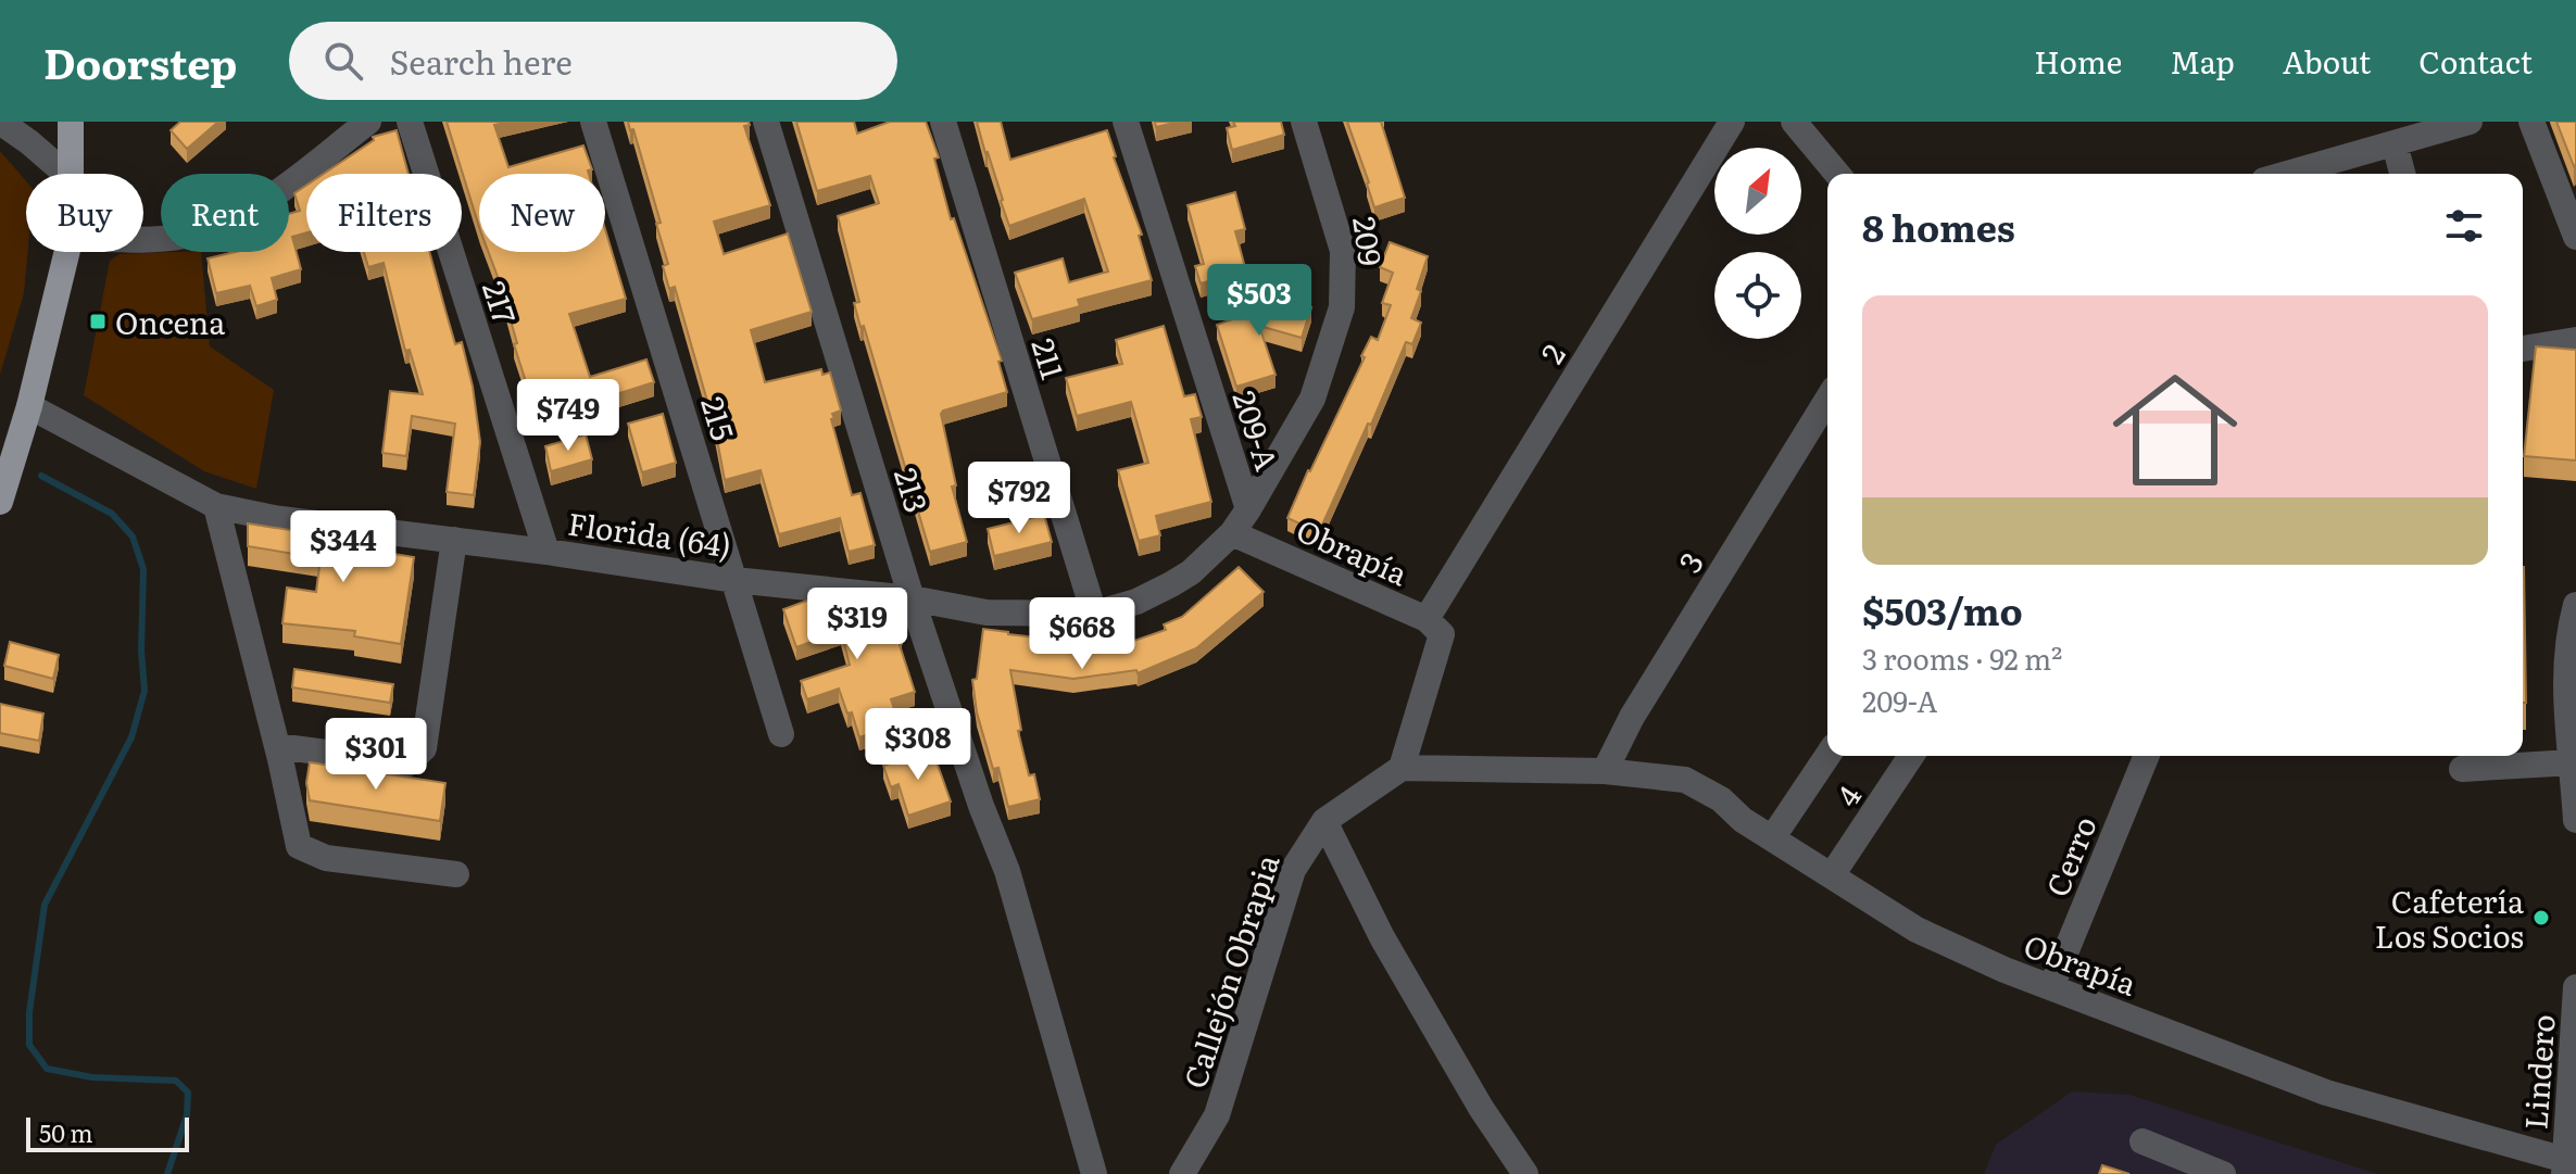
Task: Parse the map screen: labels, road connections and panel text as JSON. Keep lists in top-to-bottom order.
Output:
{
  "streets": {
    "street": [
      "209",
      "217",
      "2",
      "211",
      "215",
      "209-A",
      "213",
      "Florida (64)",
      "Obrapía",
      "3",
      "4",
      "Cerro",
      "Callejón Obrapia",
      "Lindero"
    ]
  },
  "crossings": [
    ["209", "209-A"],
    ["209", "Florida (64)"],
    ["217", "Florida (64)"],
    ["2", "Obrapía"],
    ["2", "Callejón Obrapia"],
    ["211", "Florida (64)"],
    ["215", "Florida (64)"],
    ["209-A", "Florida (64)"],
    ["213", "Florida (64)"],
    ["Florida (64)", "Obrapía"],
    ["Obrapía", "3"],
    ["Obrapía", "4"],
    ["Obrapía", "Cerro"],
    ["Obrapía", "Lindero"]
  ],
  "places": {
    "transit": ["Oncena"],
    "other": ["Cafetería Los Socios"]
  },
  "scale_bar": "50 m",
  "north": "top right",
  "page": {
    "header": "Doorstep",
    "search": "Search here",
    "nav": [
      "Home",
      "Map",
      "About",
      "Contact"
    ],
    "chip": [
      "Buy",
      "Rent",
      "Filters",
      "New"
    ],
    "heading": "8 homes",
    "price": [
      "$503",
      "$749",
      "$792",
      "$344",
      "$319",
      "$668",
      "$308",
      "$301"
    ],
    "list": [
      {
        "name": "$503/mo",
        "note": "3 rooms · 92 m² · 209-A"
      }
    ],
    "scale": "50 m"
  }
}
